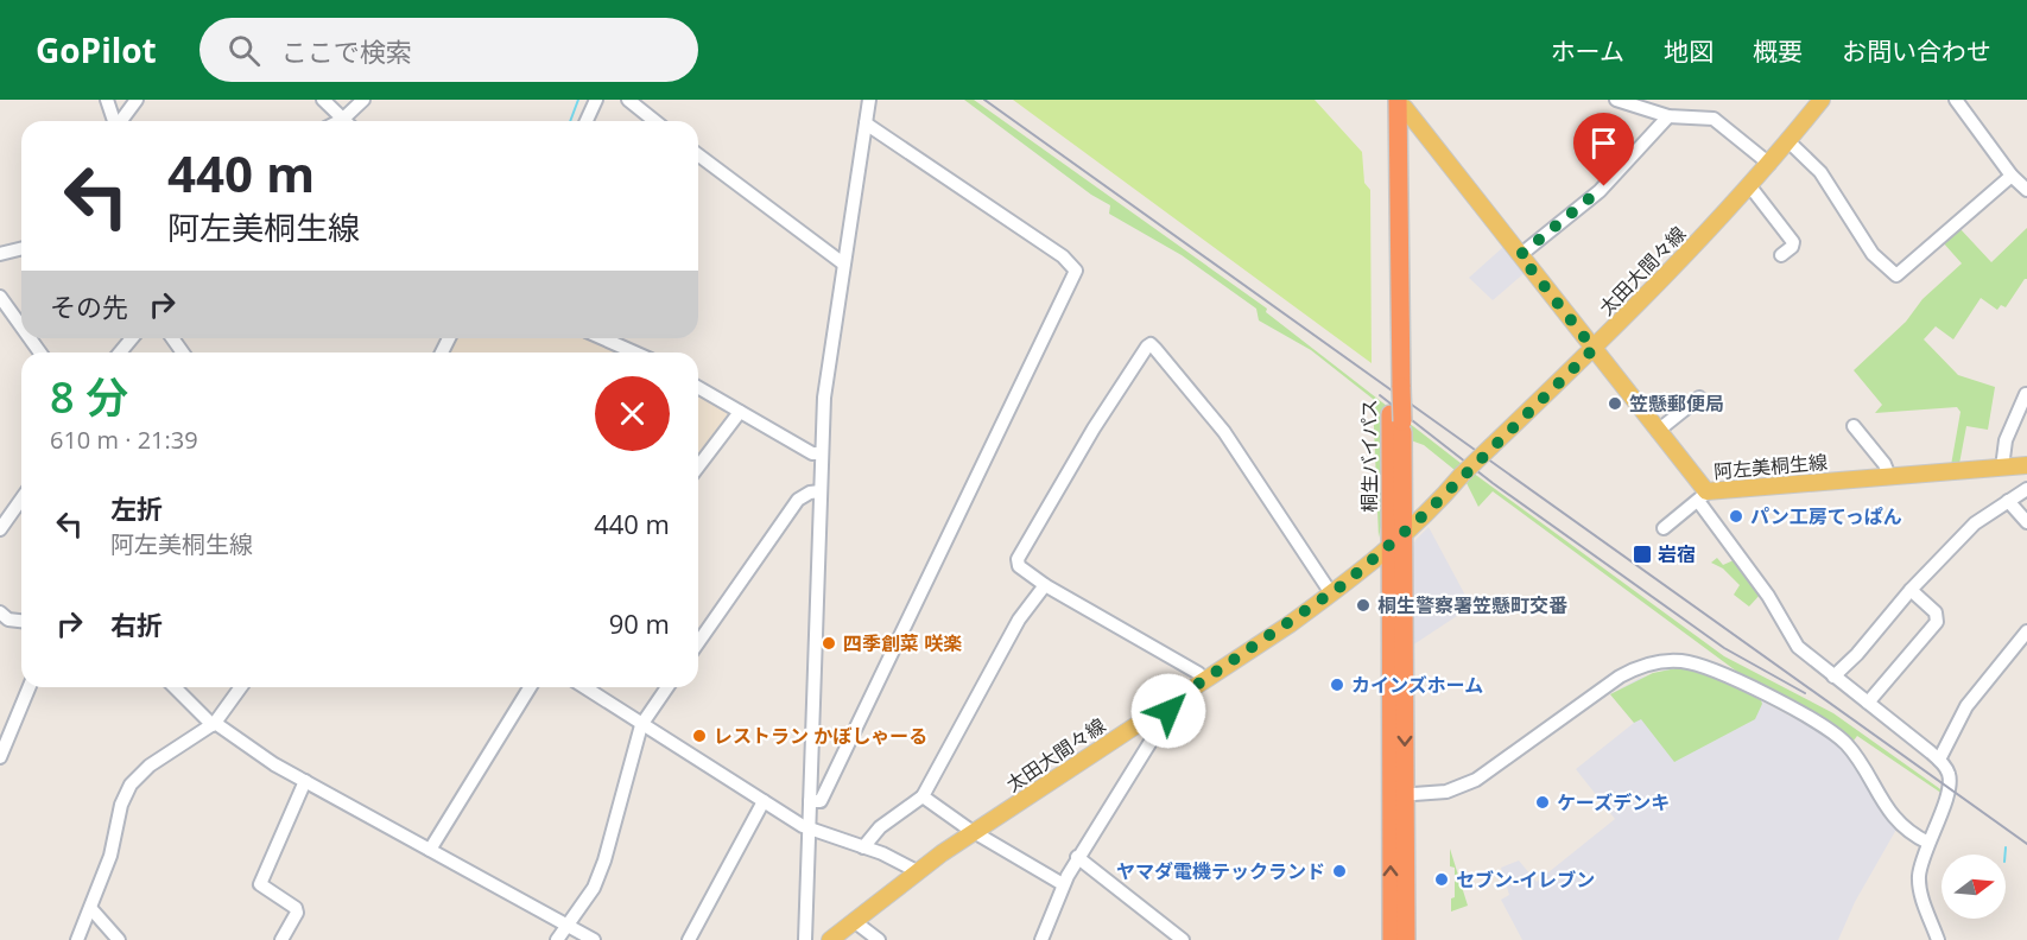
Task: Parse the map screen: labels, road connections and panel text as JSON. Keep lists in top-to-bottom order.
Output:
{
  "streets": {
    "highway": ["桐生バイパス"],
    "main road": ["太田大間々線", "阿左美桐生線"]
  },
  "crossings": [
    ["太田大間々線", "桐生バイパス"],
    ["太田大間々線", "阿左美桐生線"],
    ["桐生バイパス", "阿左美桐生線"]
  ],
  "places": {
    "other": [
      "笠懸郵便局",
      "パン工房てっぱん",
      "桐生警察署笠懸町交番",
      "四季創菜 咲楽",
      "カインズホーム",
      "レストラン かぼしゃーる",
      "ケーズデンキ",
      "ヤマダ電機テックランド",
      "セブン-イレブン"
    ],
    "transit": ["岩宿"]
  },
  "north": "right",
  "page": {
    "header": "GoPilot",
    "search": "ここで検索",
    "nav": [
      "ホーム",
      "地図",
      "概要",
      "お問い合わせ"
    ],
    "turn": ["440 m", "阿左美桐生線"],
    "then": "その先",
    "heading": ["8 分", "610 m · 21:39"],
    "list": [
      {
        "name": "左折",
        "note": "阿左美桐生線",
        "value": "440 m"
      },
      {
        "name": "右折",
        "value": "90 m"
      }
    ]
  }
}
